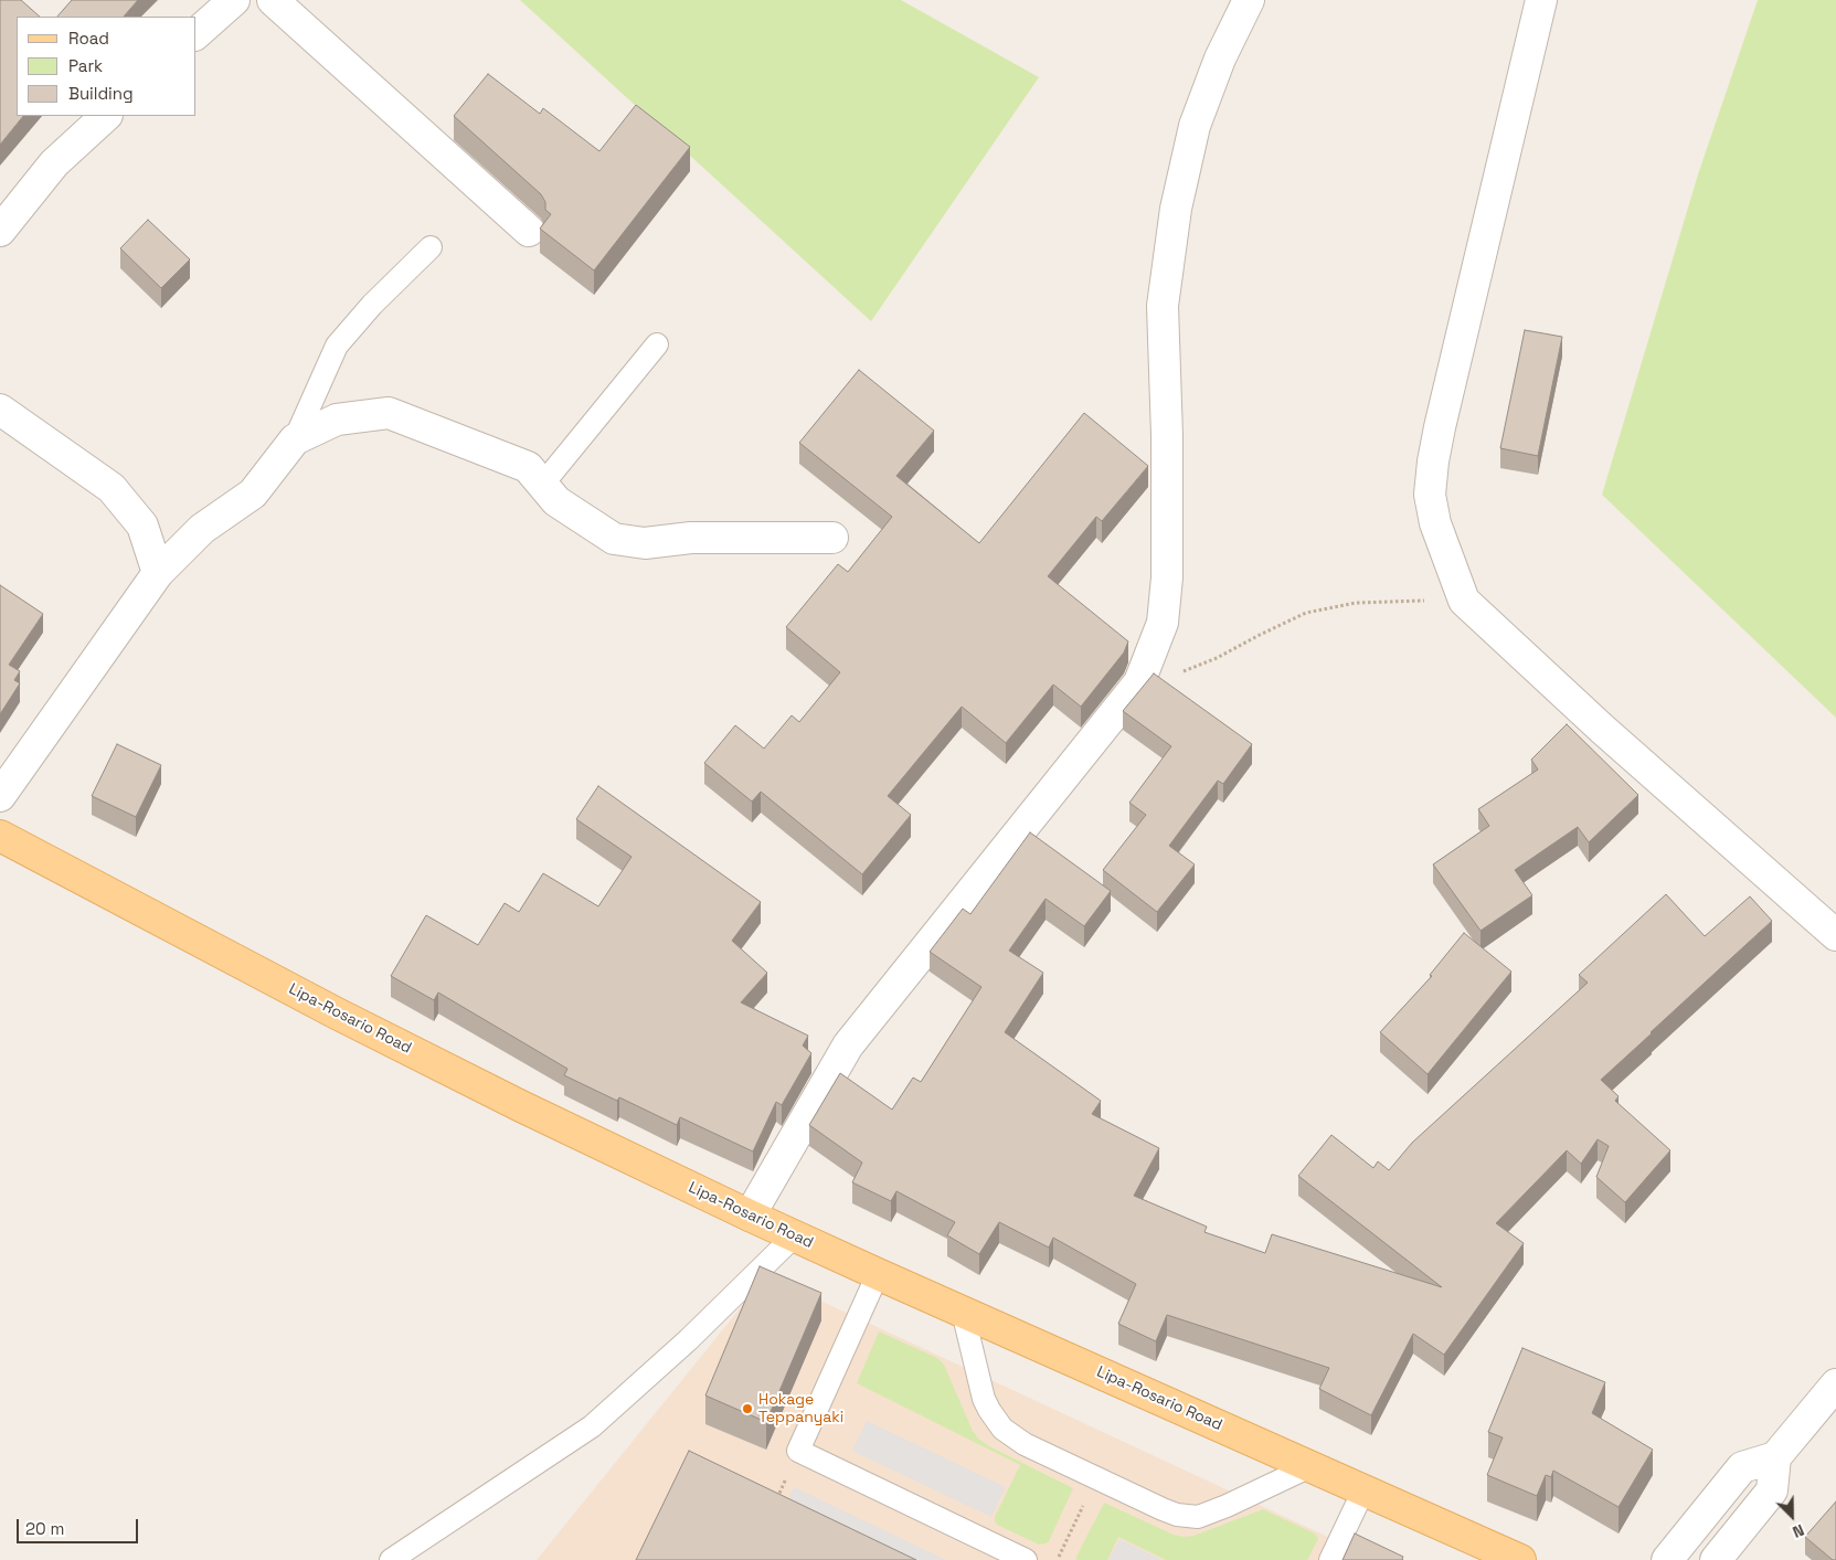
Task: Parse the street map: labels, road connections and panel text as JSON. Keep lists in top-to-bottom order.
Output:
{
  "streets": {
    "main road": ["Lipa-Rosario Road"]
  },
  "places": ["Hokage Teppanyaki"],
  "legend": ["Road", "Park", "Building"],
  "scale_bar": "20 m",
  "north": "bottom right"
}
